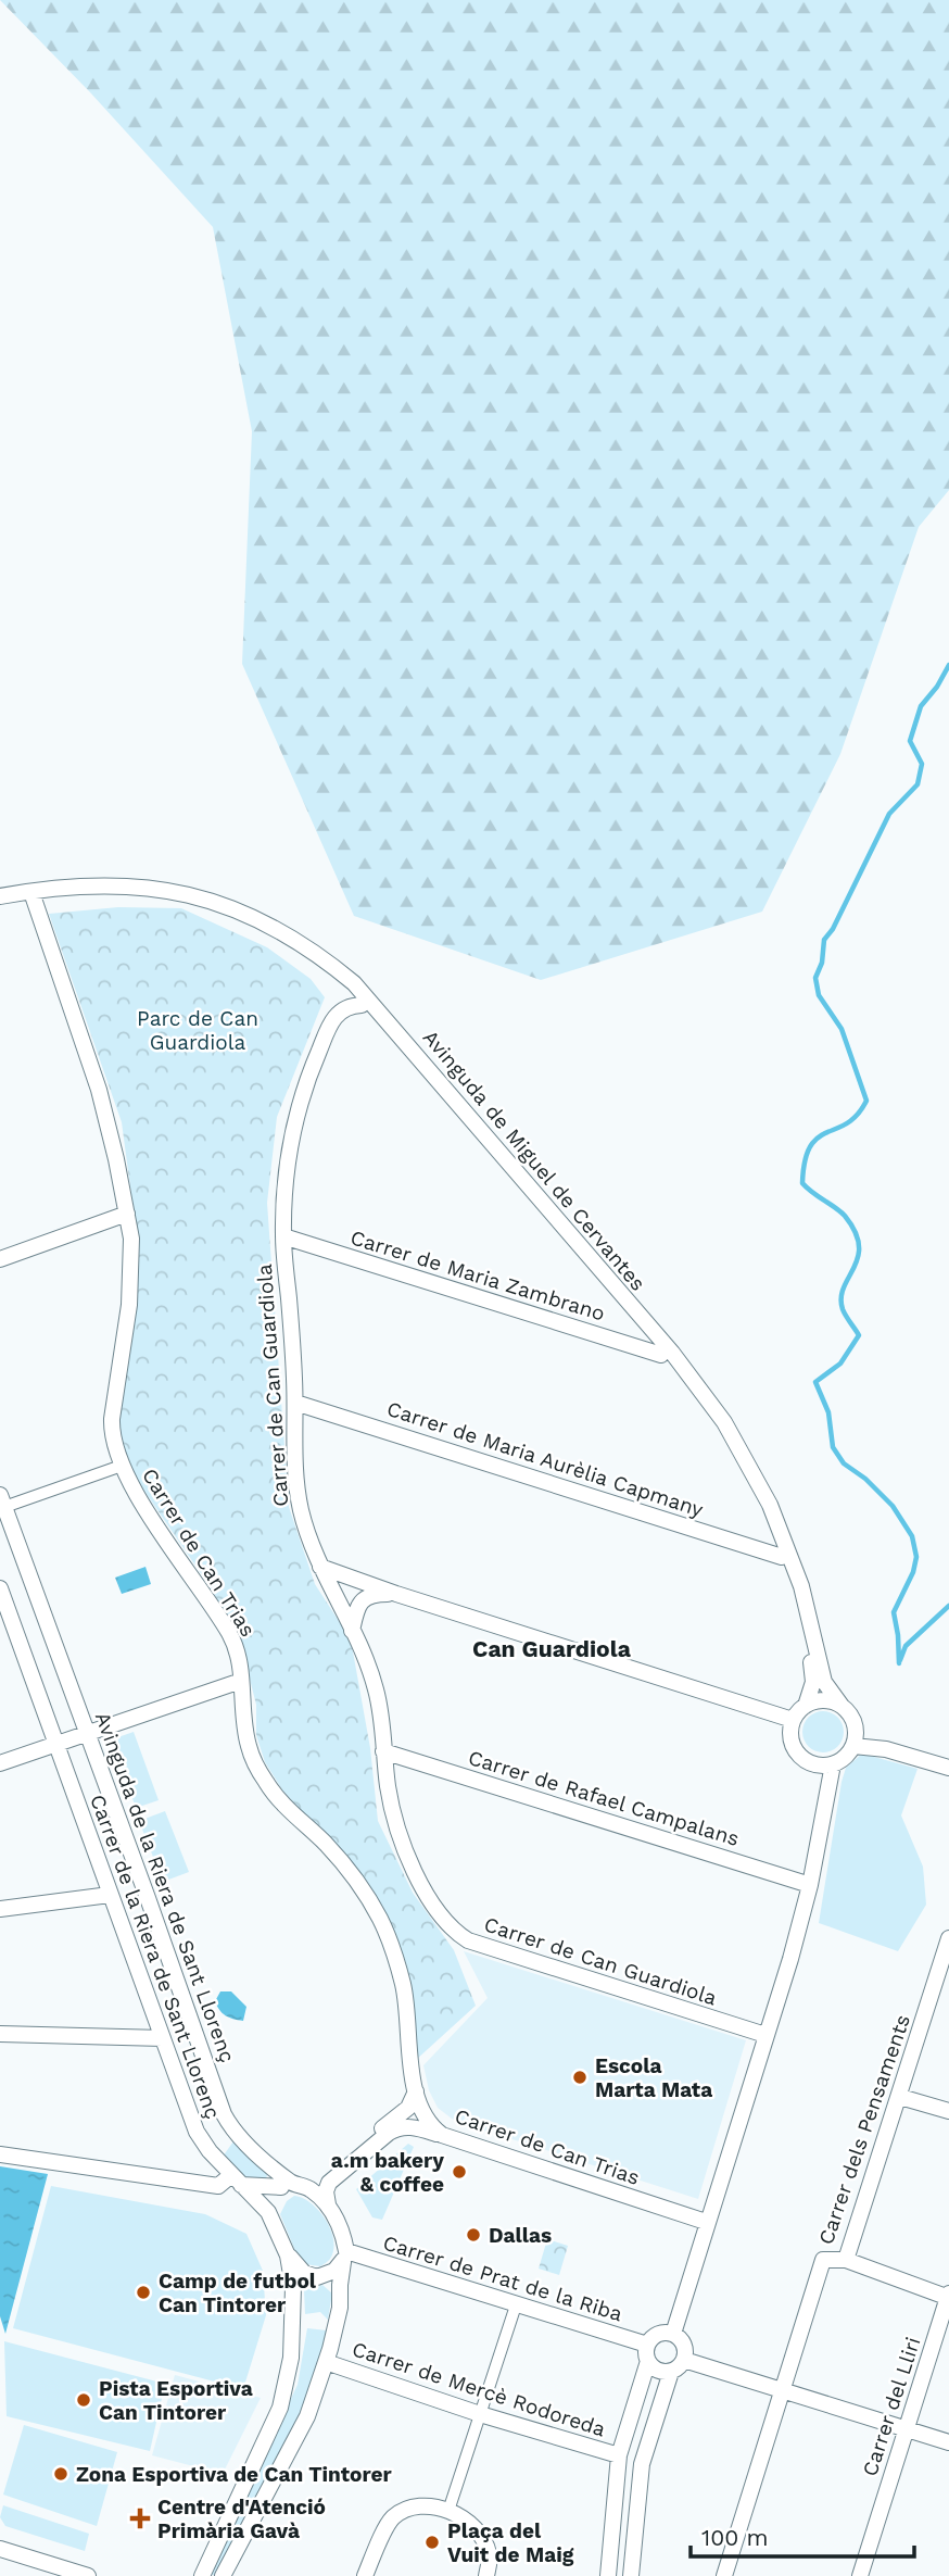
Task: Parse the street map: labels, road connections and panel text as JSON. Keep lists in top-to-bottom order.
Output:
{
  "streets": {
    "street": [
      "Avinguda de Miguel de Cervantes",
      "Carrer de Maria Zambrano",
      "Carrer de Can Guardiola",
      "Carrer de Maria Aurèlia Capmany",
      "Carrer de Can Trias",
      "Carrer de Rafael Campalans",
      "Avinguda de la Riera de Sant Llorenç",
      "Carrer de la Riera de Sant Llorenç",
      "Carrer dels Pensaments",
      "Carrer de Prat de la Riba",
      "Carrer de Mercè Rodoreda",
      "Carrer del Lliri"
    ]
  },
  "crossings": [
    ["Avinguda de Miguel de Cervantes", "Carrer de Maria Zambrano"],
    ["Avinguda de Miguel de Cervantes", "Carrer de Can Guardiola"],
    ["Avinguda de Miguel de Cervantes", "Carrer de Maria Aurèlia Capmany"],
    ["Avinguda de Miguel de Cervantes", "Carrer de Can Trias"],
    ["Carrer de Maria Zambrano", "Carrer de Can Guardiola"],
    ["Carrer de Can Guardiola", "Carrer de Maria Aurèlia Capmany"],
    ["Carrer de Can Guardiola", "Carrer de Rafael Campalans"],
    ["Avinguda de la Riera de Sant Llorenç", "Carrer de la Riera de Sant Llorenç"],
    ["Avinguda de la Riera de Sant Llorenç", "Carrer de Prat de la Riba"],
    ["Carrer de la Riera de Sant Llorenç", "Carrer de Prat de la Riba"]
  ],
  "districts": ["Can Guardiola"],
  "parks": ["Parc de Can Guardiola"],
  "places": {
    "other": [
      "Escola Marta Mata",
      "a.m bakery & coffee",
      "Dallas",
      "Camp de futbol Can Tintorer",
      "Pista Esportiva Can Tintorer",
      "Zona Esportiva de Can Tintorer",
      "Plaça del Vuit de Maig"
    ],
    "health": ["Centre d'Atenció Primària Gavà"]
  },
  "scale_bar": "100 m"
}
